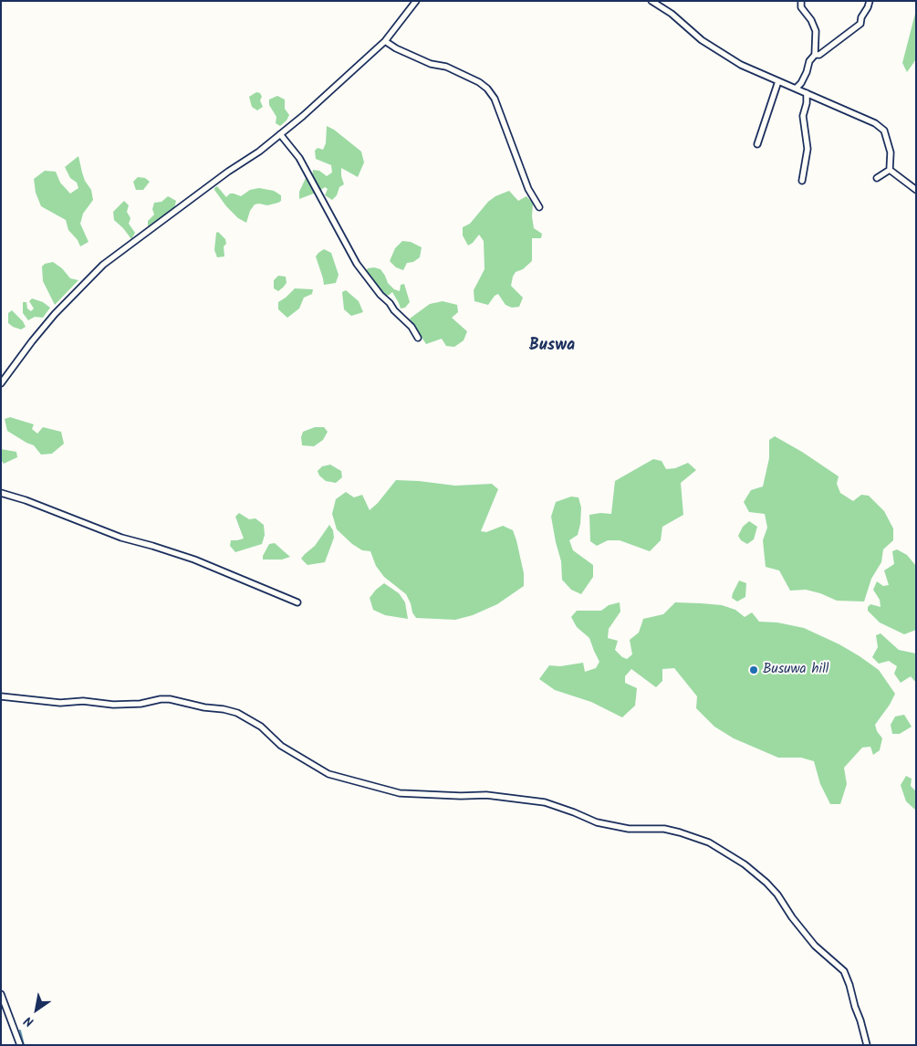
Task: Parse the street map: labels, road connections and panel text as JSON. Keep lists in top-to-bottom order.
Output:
{
  "districts": ["Buswa"],
  "places": ["Busuwa hill"],
  "north": "bottom left"
}
